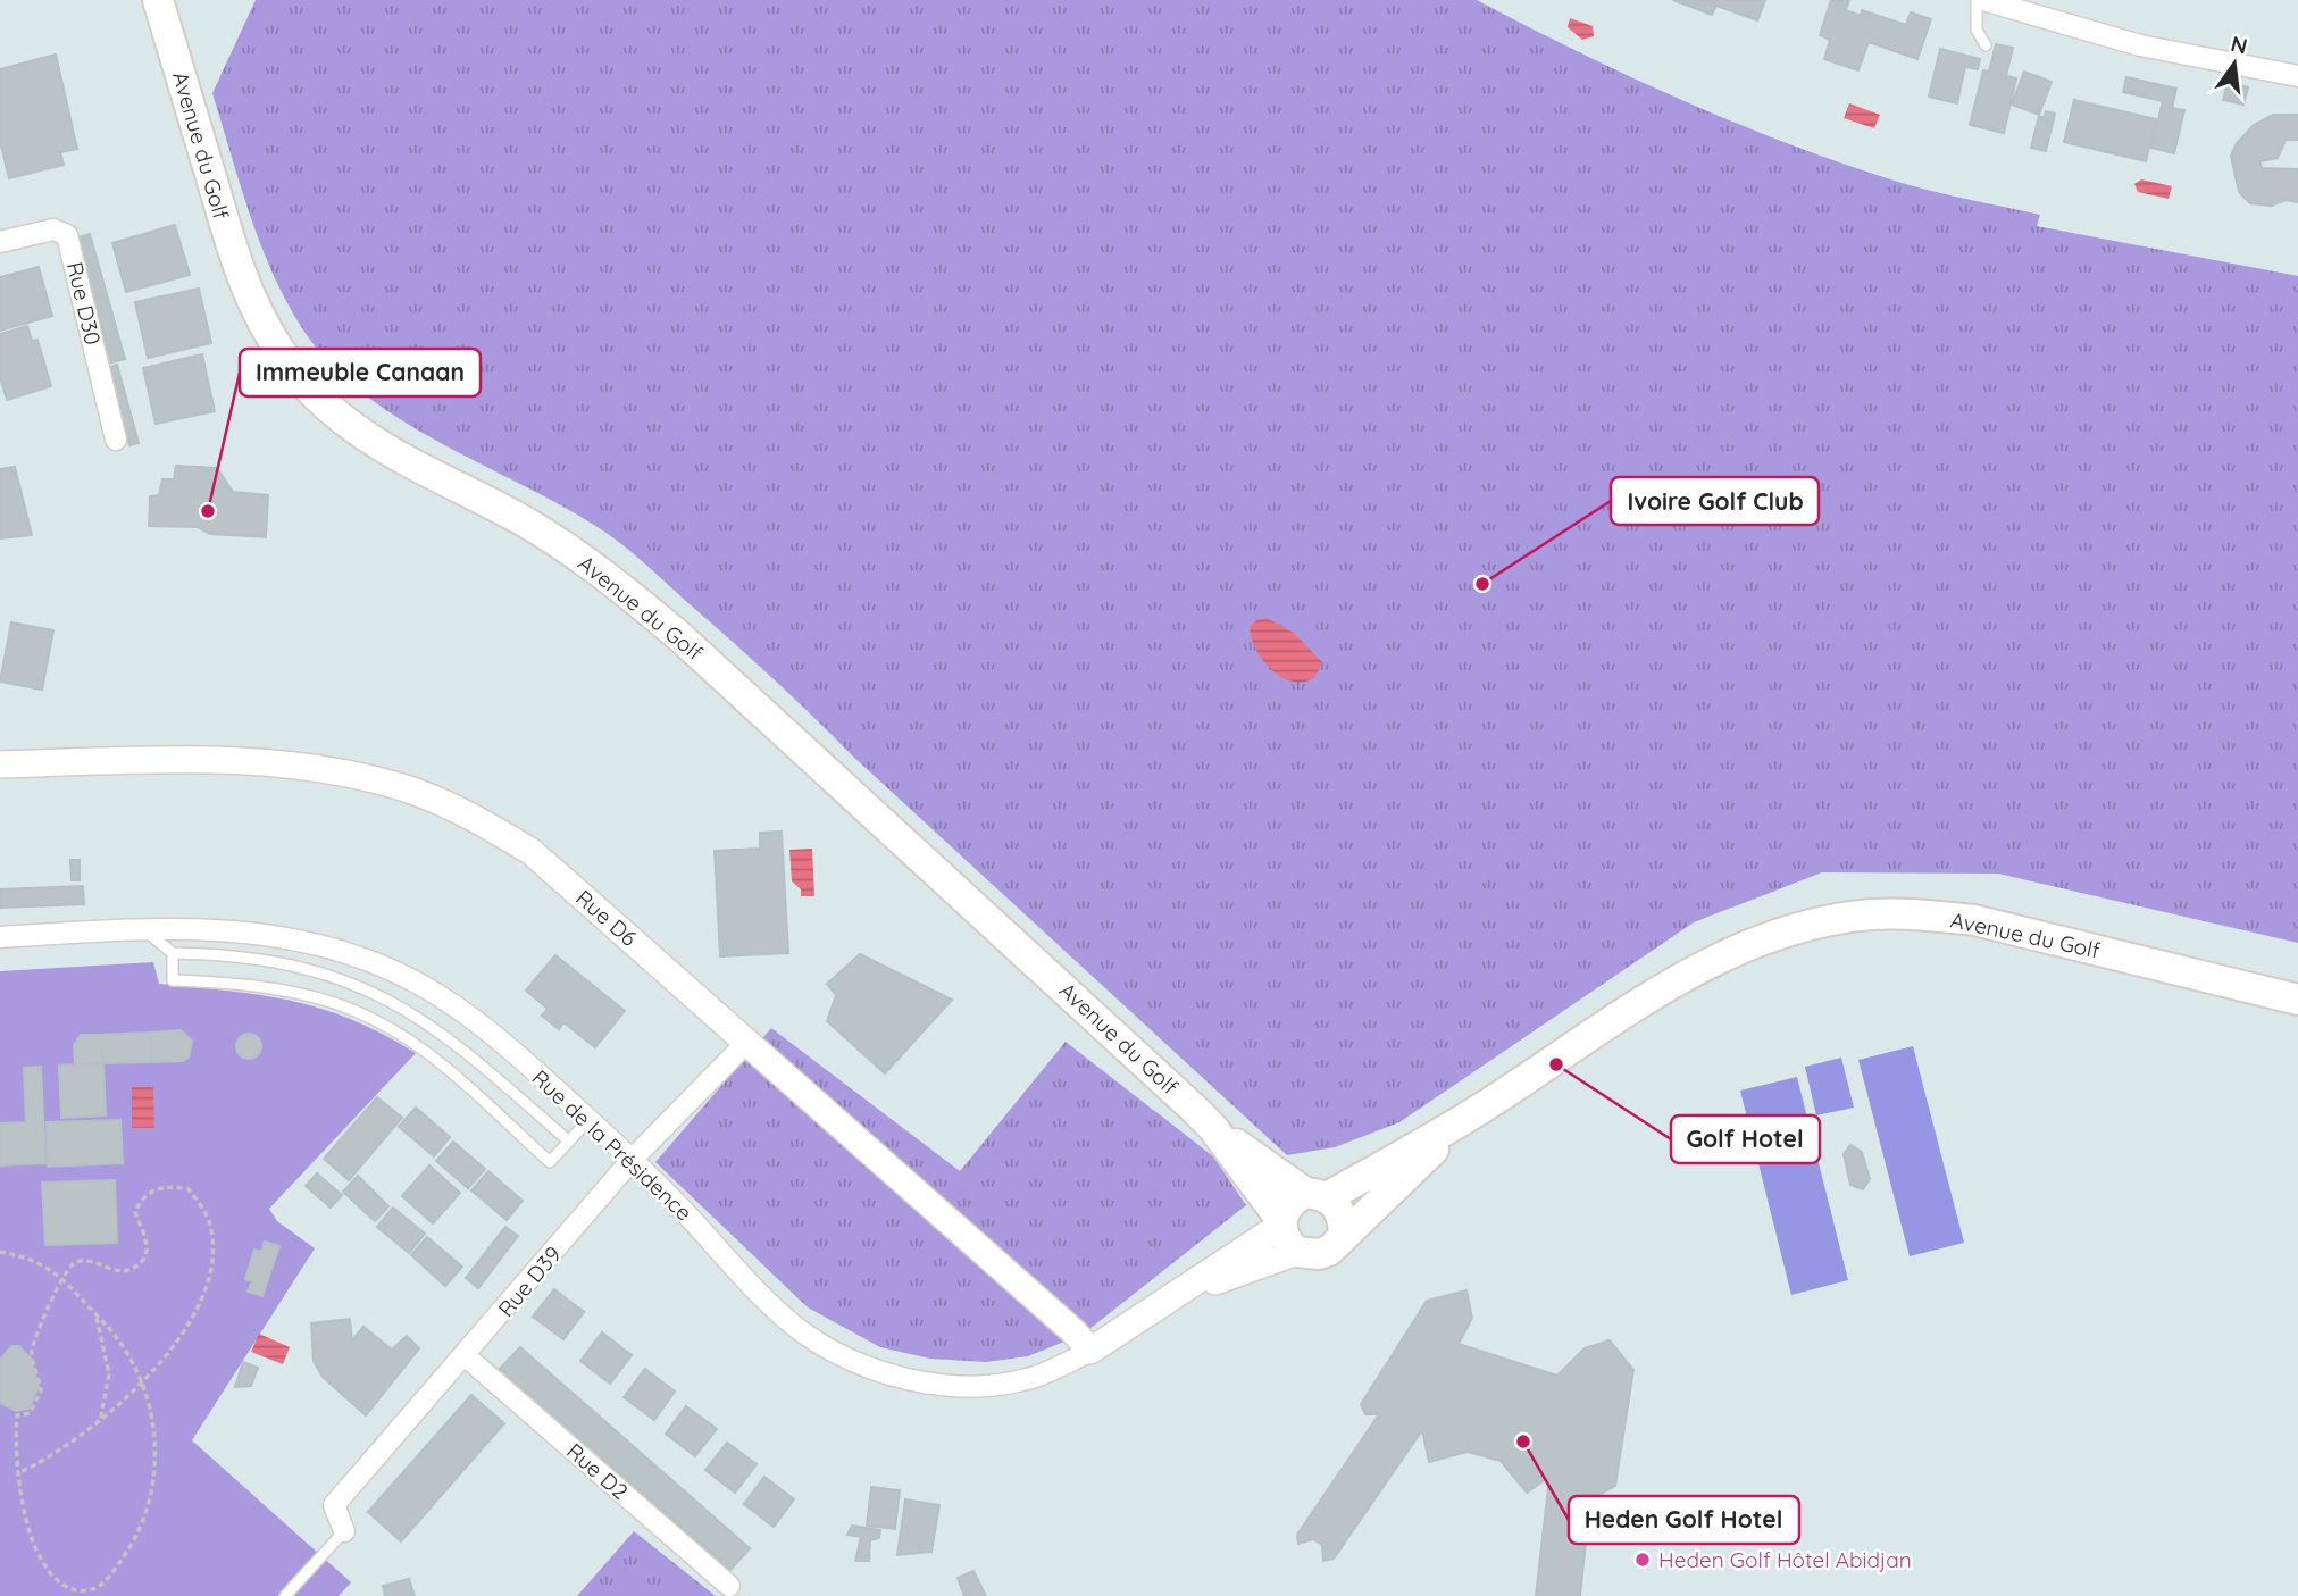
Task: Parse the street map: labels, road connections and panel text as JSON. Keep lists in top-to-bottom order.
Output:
{
  "streets": {
    "main road": ["Avenue du Golf"],
    "street": [
      "Rue D30",
      "Rue D6",
      "Rue de la Présidence",
      "Rue D39",
      "Rue D2"
    ]
  },
  "crossings": [
    ["Avenue du Golf", "Rue de la Présidence"],
    ["Rue D6", "Rue de la Présidence"],
    ["Rue D6", "Rue D39"],
    ["Rue de la Présidence", "Rue D39"],
    ["Rue D39", "Rue D2"]
  ],
  "places": [
    "Immeuble Canaan",
    "Ivoire Golf Club",
    "Golf Hotel",
    "Heden Golf Hotel",
    "Heden Golf Hôtel Abidjan"
  ],
  "north": "top"
}
